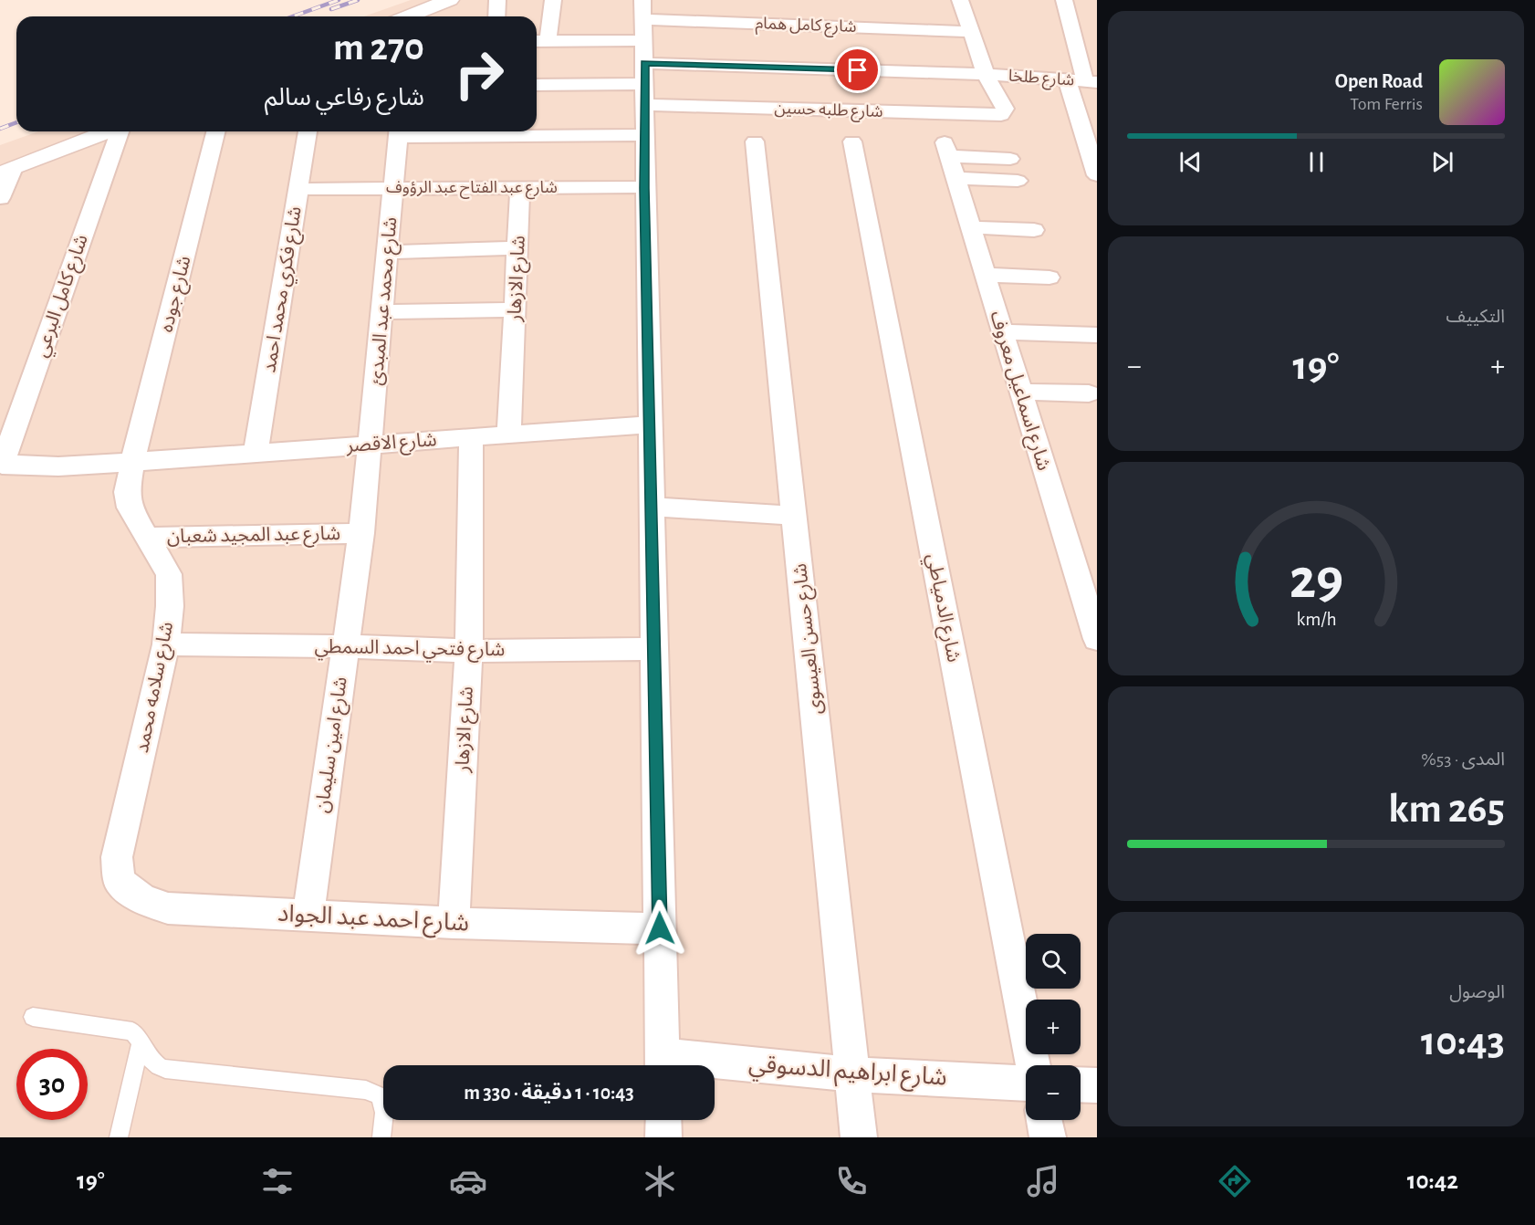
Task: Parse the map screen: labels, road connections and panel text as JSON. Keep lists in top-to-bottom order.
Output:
{
  "streets": {
    "street": [
      "شارع كامل همام",
      "شارع طلخا",
      "شارع طلبه حسين",
      "شارع عبد الفتاح عبد الرؤوف",
      "شارع الازهار",
      "شارع فكري محمد احمد",
      "شارع جوده",
      "شارع كامل البرعي",
      "شارع محمد عبد المبدئ",
      "شارع اسماعيل معروف",
      "شارع الاقصر",
      "شارع عبد المجيد شعبان",
      "شارع الدمياطي",
      "شارع حسن العيسوى",
      "شارع فتحي احمد السمطي",
      "شارع سلامه محمد",
      "شارع امين سليمان",
      "شارع احمد عبد الجواد",
      "شارع ابراهيم الدسوقي"
    ]
  },
  "crossings": [
    ["شارع كامل همام", "شارع طلخا"],
    ["شارع كامل همام", "شارع طلبه حسين"],
    ["شارع طلخا", "شارع طلبه حسين"],
    ["شارع عبد الفتاح عبد الرؤوف", "شارع الازهار"],
    ["شارع عبد الفتاح عبد الرؤوف", "شارع فكري محمد احمد"],
    ["شارع عبد الفتاح عبد الرؤوف", "شارع محمد عبد المبدئ"],
    ["شارع الازهار", "شارع الاقصر"],
    ["شارع الازهار", "شارع فتحي احمد السمطي"],
    ["شارع الازهار", "شارع احمد عبد الجواد"],
    ["شارع فكري محمد احمد", "شارع الاقصر"],
    ["شارع جوده", "شارع الاقصر"],
    ["شارع جوده", "شارع سلامه محمد"],
    ["شارع محمد عبد المبدئ", "شارع الاقصر"],
    ["شارع محمد عبد المبدئ", "شارع امين سليمان"],
    ["شارع الاقصر", "شارع سلامه محمد"],
    ["شارع الاقصر", "شارع امين سليمان"],
    ["شارع عبد المجيد شعبان", "شارع سلامه محمد"],
    ["شارع عبد المجيد شعبان", "شارع امين سليمان"],
    ["شارع حسن العيسوى", "شارع ابراهيم الدسوقي"],
    ["شارع فتحي احمد السمطي", "شارع سلامه محمد"],
    ["شارع فتحي احمد السمطي", "شارع امين سليمان"],
    ["شارع سلامه محمد", "شارع احمد عبد الجواد"],
    ["شارع امين سليمان", "شارع احمد عبد الجواد"]
  ],
  "page": {
    "turn": ["270 m", "شارع رفاعي سالم"],
    "song": ["Open Road", "Tom Ferris"],
    "tile": [
      "التكييف",
      ["المدى · 53%", "265 km"],
      ["الوصول", "10:43"]
    ],
    "heat": ["−", "19°", "+"],
    "map_buttons": ["+", "−"],
    "limit": "30",
    "trip": "10:43 · 1 دقيقة · 330 m",
    "tabs": ["10:42", "19°"],
    "gauge": ["29", "km/h"]
  }
}
